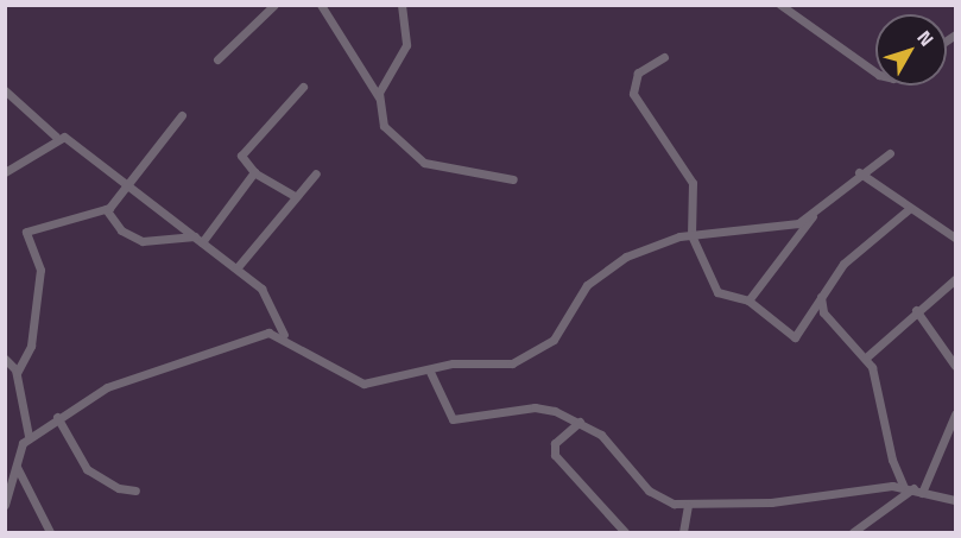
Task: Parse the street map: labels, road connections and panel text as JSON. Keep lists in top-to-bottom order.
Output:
{
  "north": "top right"
}
